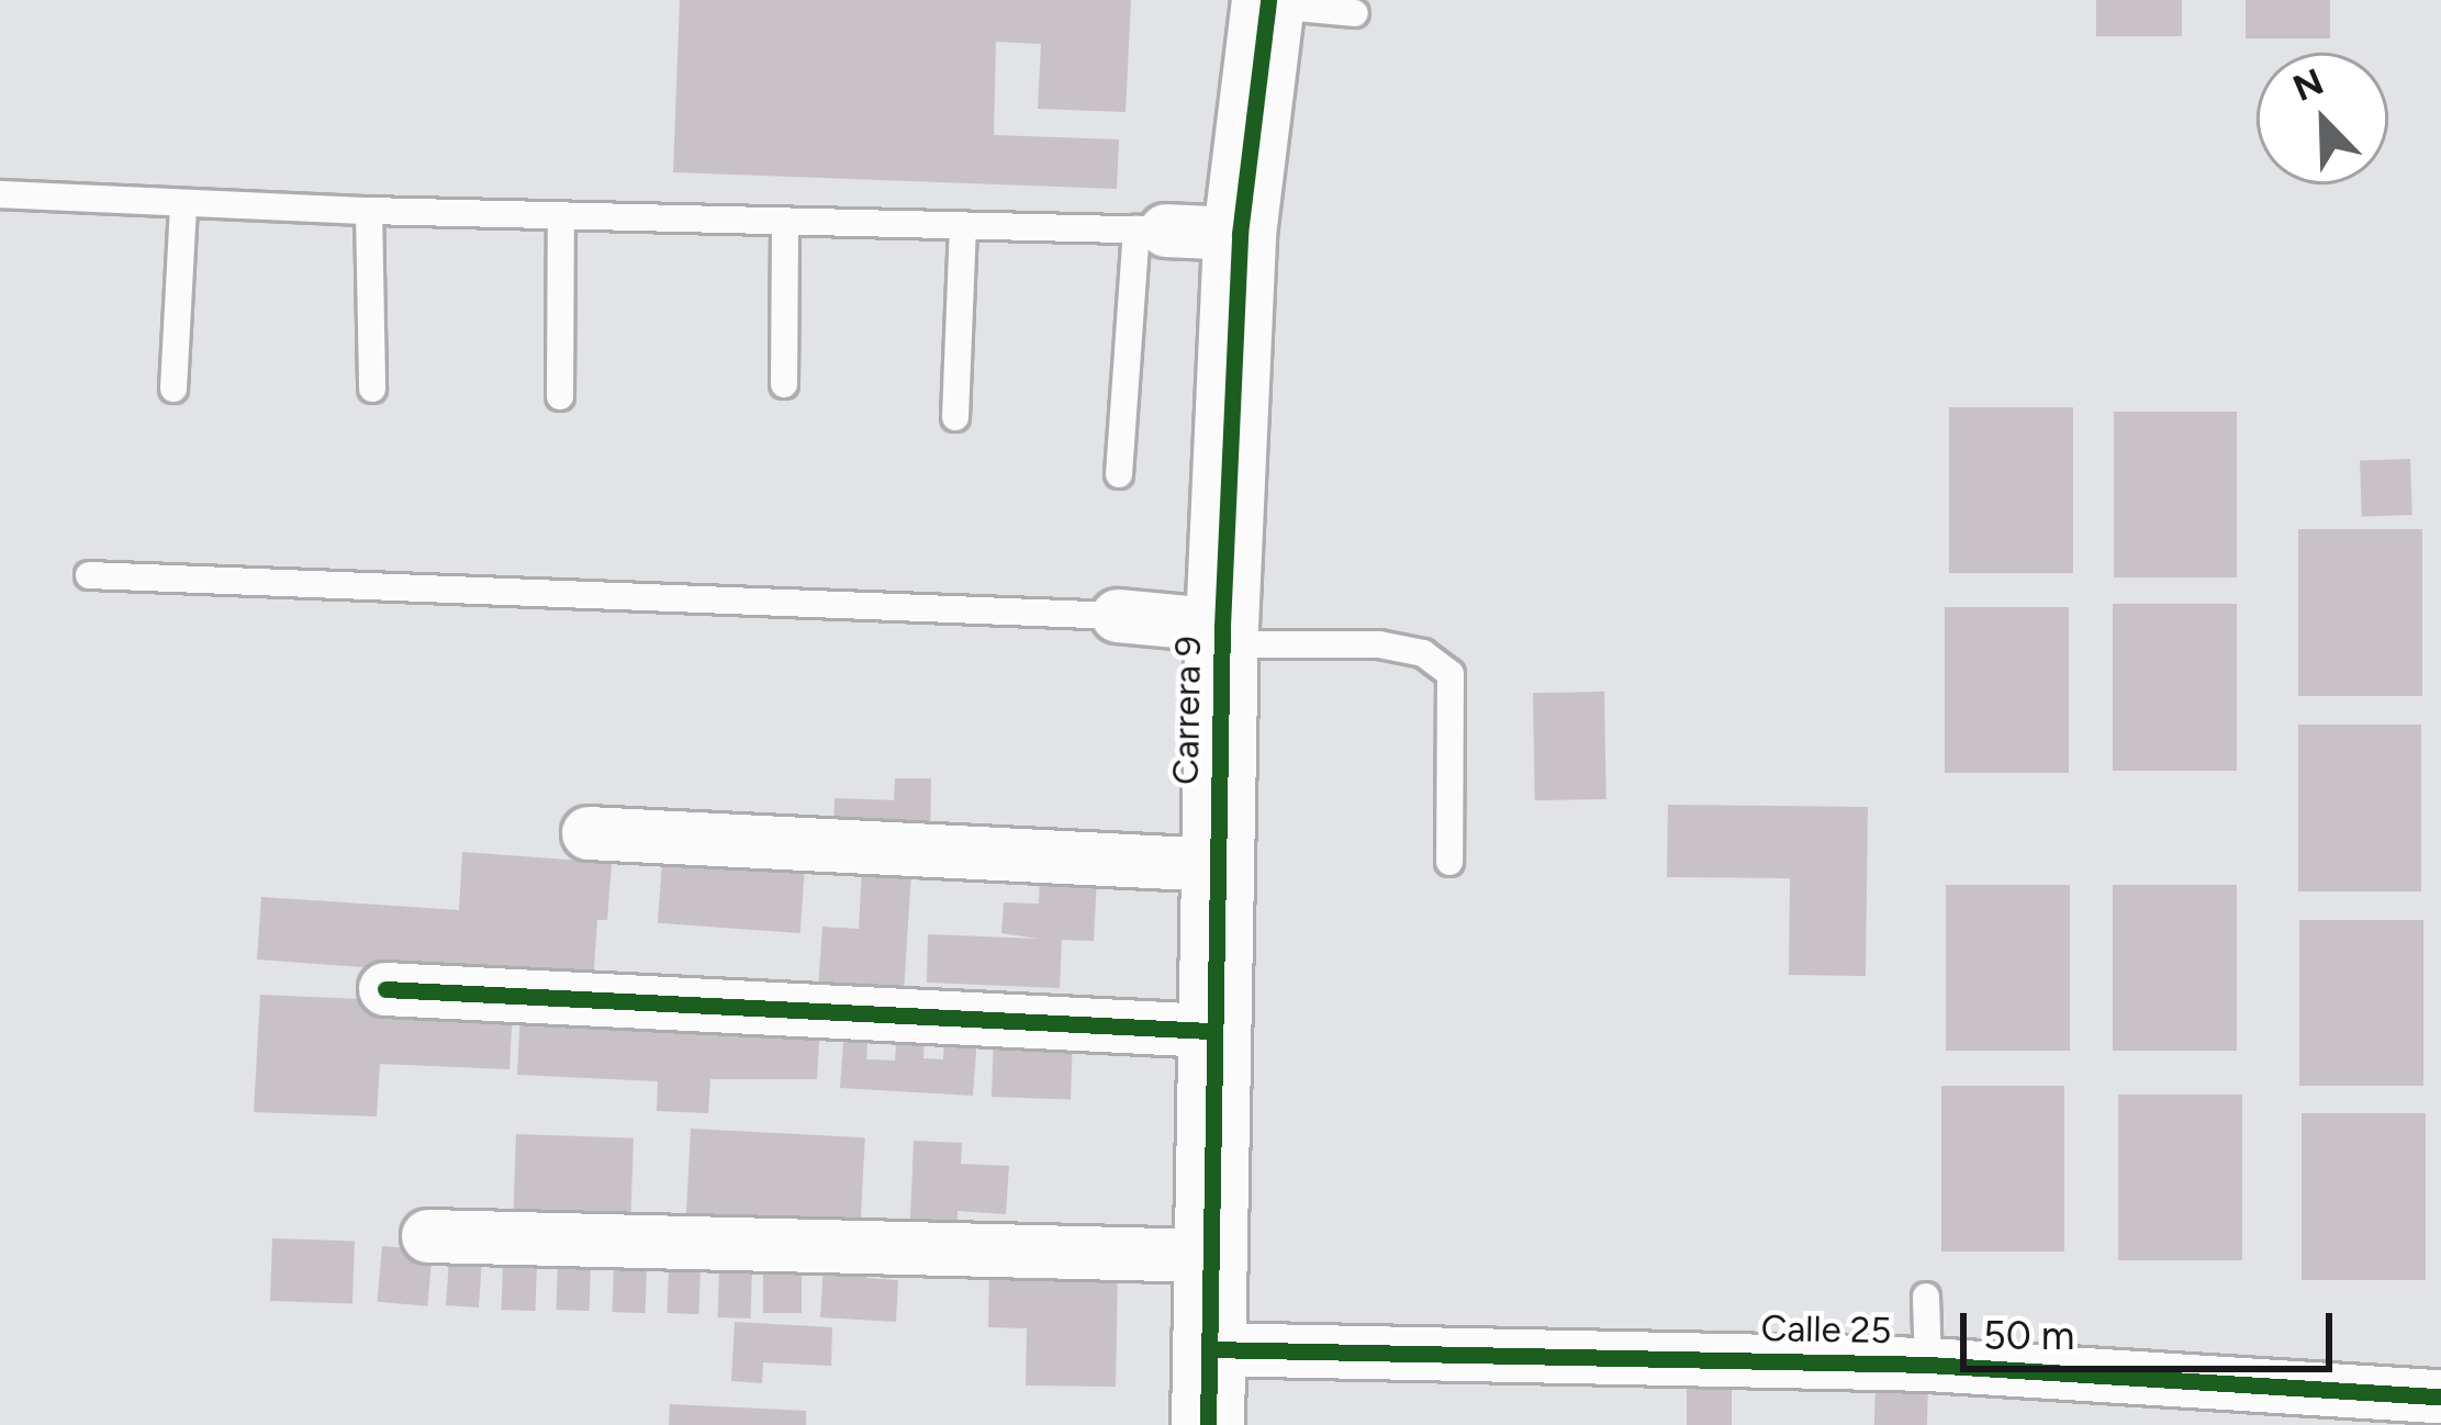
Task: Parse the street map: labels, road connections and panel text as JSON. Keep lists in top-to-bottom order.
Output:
{
  "streets": {
    "main road": ["Carrera 9"],
    "street": ["Calle 25"]
  },
  "crossings": [
    ["Carrera 9", "Calle 25"]
  ],
  "scale_bar": "50 m",
  "north": "top left"
}
